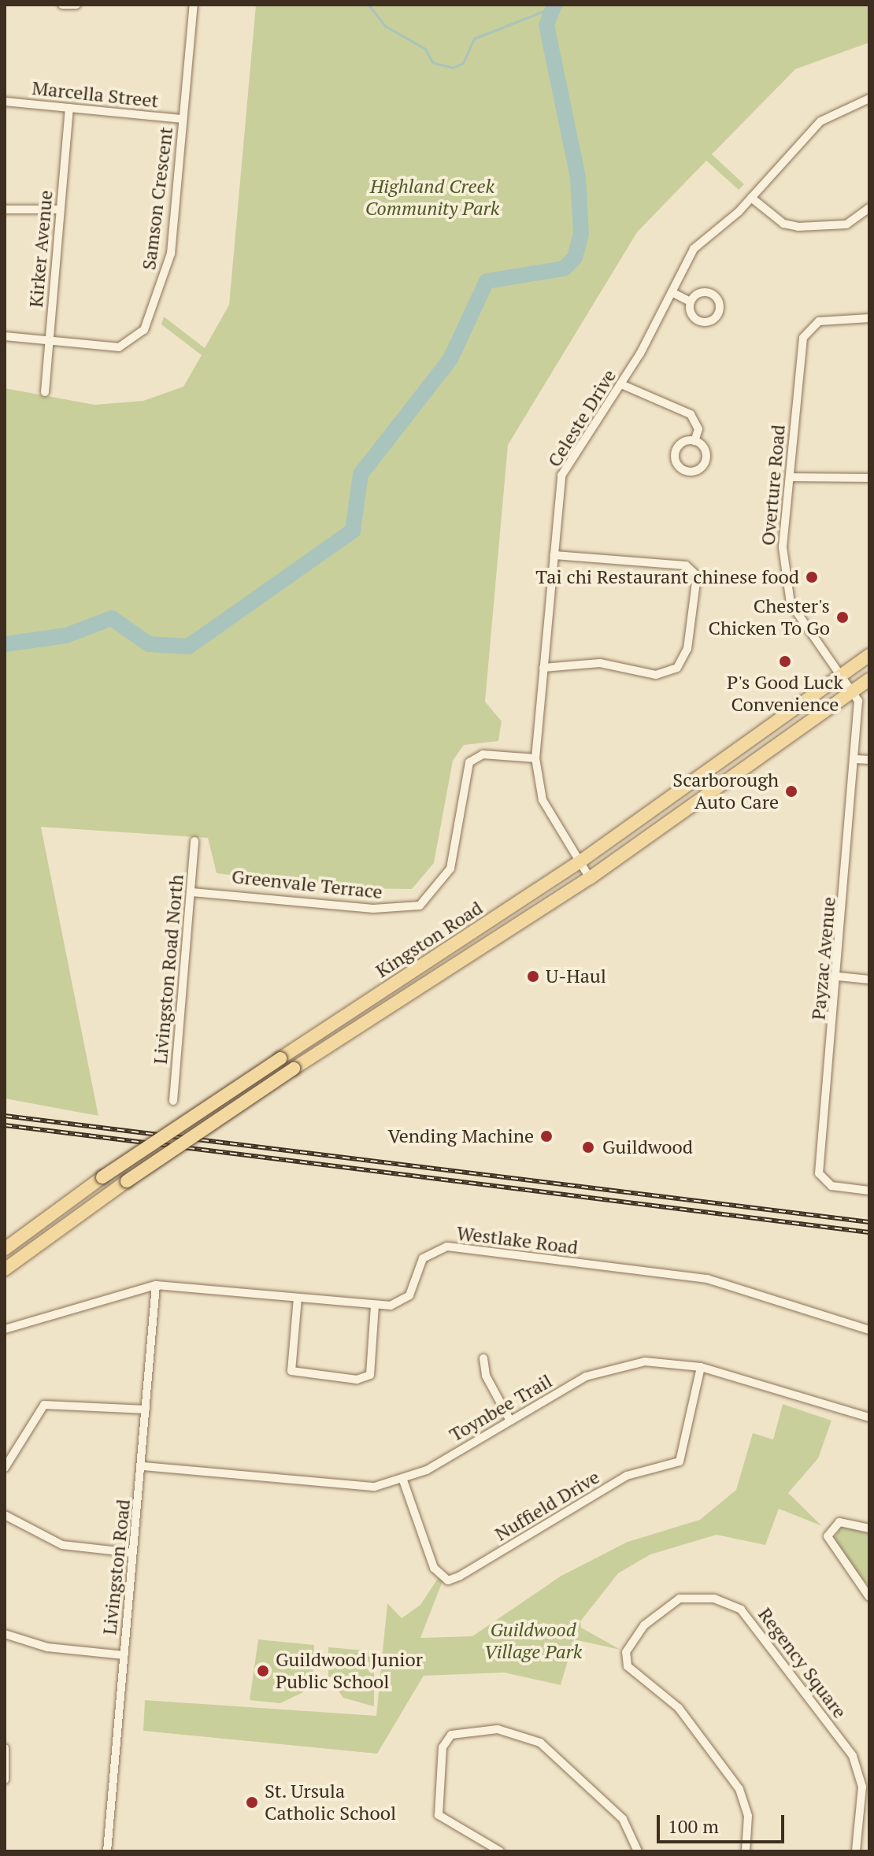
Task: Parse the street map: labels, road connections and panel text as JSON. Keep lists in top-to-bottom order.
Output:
{
  "streets": {
    "main road": ["Kingston Road"],
    "street": [
      "Marcella Street",
      "Samson Crescent",
      "Kirker Avenue",
      "Celeste Drive",
      "Overture Road",
      "Greenvale Terrace",
      "Payzac Avenue",
      "Livingston Road North",
      "Westlake Road",
      "Toynbee Trail",
      "Nuffield Drive",
      "Livingston Road",
      "Regency Square"
    ]
  },
  "crossings": [
    ["Marcella Street", "Samson Crescent"],
    ["Marcella Street", "Kirker Avenue"],
    ["Samson Crescent", "Kirker Avenue"],
    ["Celeste Drive", "Greenvale Terrace"],
    ["Celeste Drive", "Kingston Road"],
    ["Overture Road", "Kingston Road"],
    ["Overture Road", "Payzac Avenue"],
    ["Greenvale Terrace", "Livingston Road North"],
    ["Kingston Road", "Payzac Avenue"],
    ["Westlake Road", "Livingston Road"],
    ["Toynbee Trail", "Nuffield Drive"],
    ["Toynbee Trail", "Livingston Road"]
  ],
  "parks": ["Highland Creek Community Park", "Guildwood Village Park"],
  "places": [
    "Tai chi Restaurant chinese food",
    "Chester's Chicken To Go",
    "P's Good Luck Convenience",
    "Scarborough Auto Care",
    "U-Haul",
    "Vending Machine",
    "Guildwood",
    "Guildwood Junior Public School",
    "St. Ursula Catholic School"
  ],
  "scale_bar": "100 m"
}
